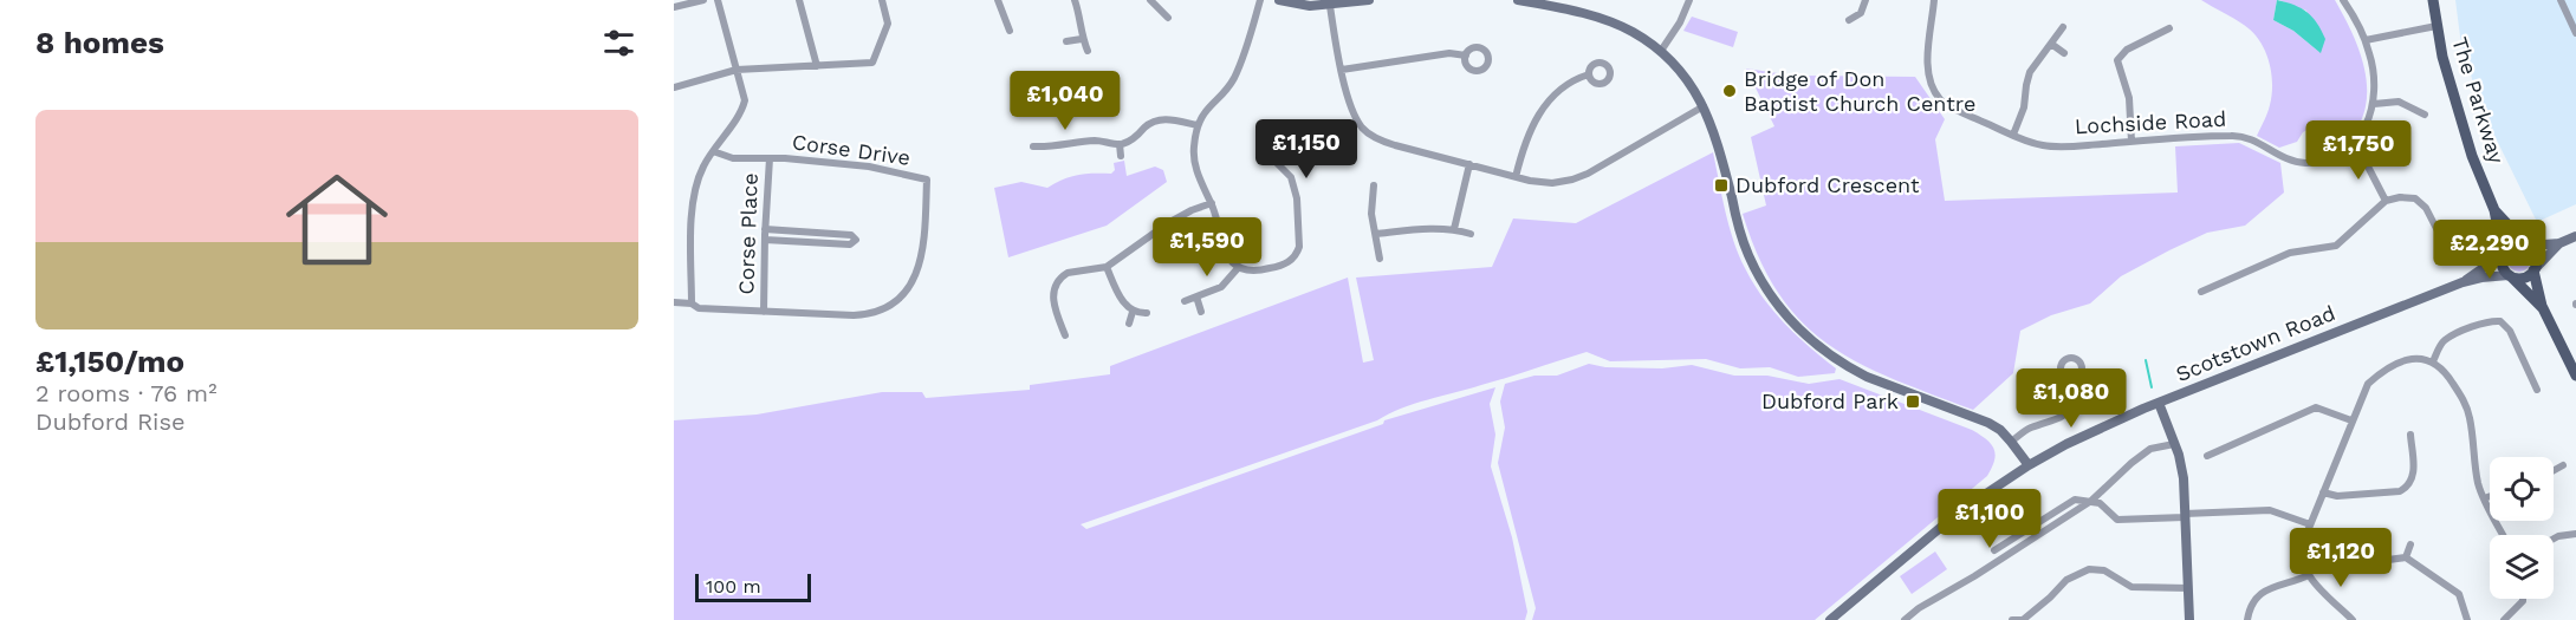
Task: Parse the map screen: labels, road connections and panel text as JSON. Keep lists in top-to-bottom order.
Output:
{
  "streets": {
    "main road": ["The Parkway"],
    "street": [
      "Lochside Road",
      "Corse Drive",
      "Corse Place",
      "Scotstown Road"
    ]
  },
  "crossings": [
    ["Corse Drive", "Corse Place"]
  ],
  "places": {
    "other": ["Bridge of Don Baptist Church Centre"],
    "transit": ["Dubford Crescent", "Dubford Park"]
  },
  "scale_bar": "100 m",
  "page": {
    "heading": "8 homes",
    "price": [
      "£1,040",
      "£1,150",
      "£1,750",
      "£1,590",
      "£2,290",
      "£1,080",
      "£1,100",
      "£1,120"
    ],
    "list": [
      {
        "name": "£1,150/mo",
        "note": "2 rooms · 76 m² · Dubford Rise"
      }
    ],
    "scale": "100 m"
  }
}
